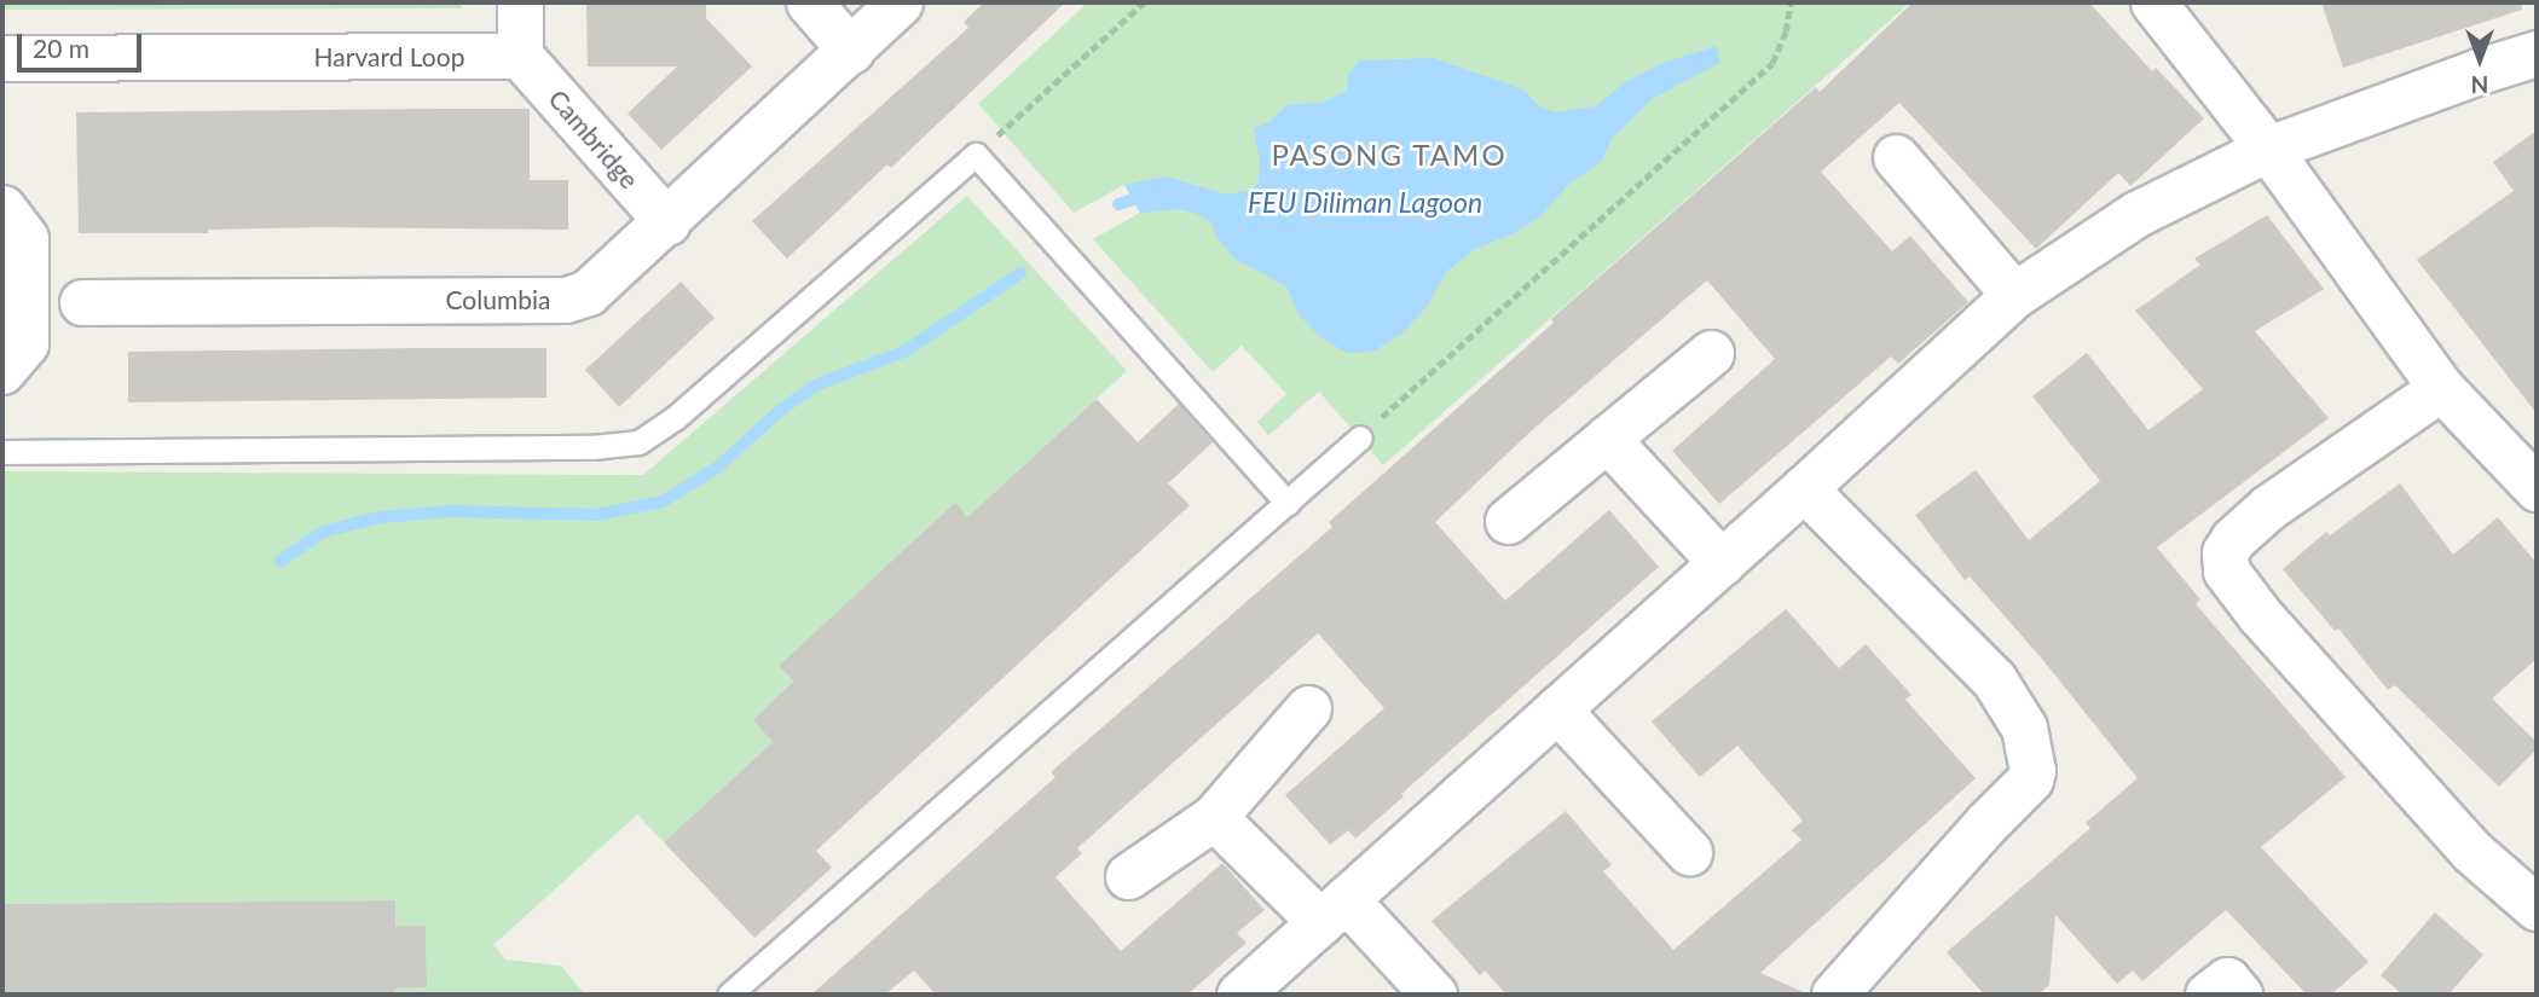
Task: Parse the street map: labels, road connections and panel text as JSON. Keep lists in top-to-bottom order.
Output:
{
  "streets": {
    "street": ["Harvard Loop", "Cambridge", "Columbia"]
  },
  "crossings": [
    ["Harvard Loop", "Cambridge"],
    ["Cambridge", "Columbia"]
  ],
  "districts": ["PASONG TAMO"],
  "water": ["FEU Diliman Lagoon"],
  "scale_bar": "20 m",
  "north": "bottom"
}
